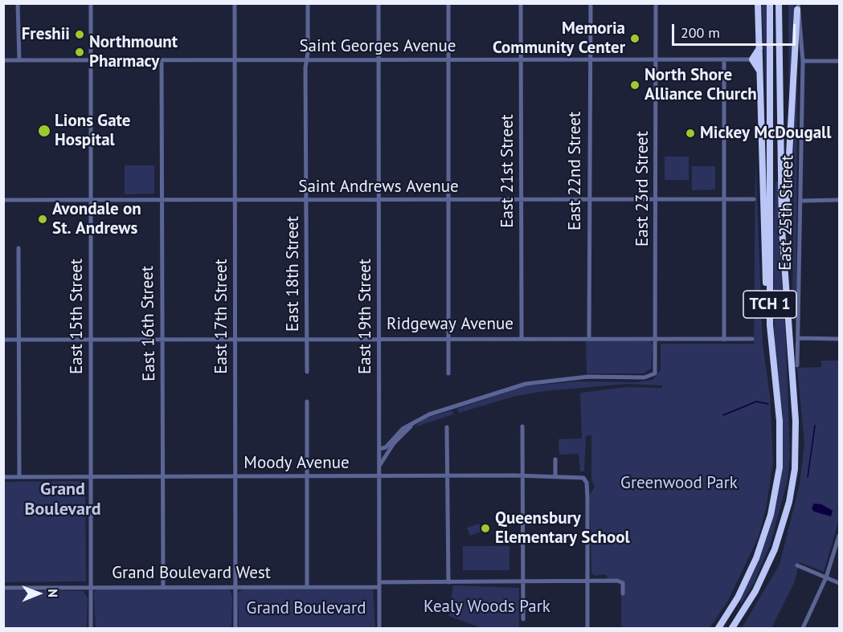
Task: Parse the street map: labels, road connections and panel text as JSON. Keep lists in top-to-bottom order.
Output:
{
  "streets": {
    "highway": ["TCH 1"],
    "street": [
      "Saint Georges Avenue",
      "East 21st Street",
      "East 22nd Street",
      "Saint Andrews Avenue",
      "East 23rd Street",
      "East 25th Street",
      "East 18th Street",
      "East 15th Street",
      "East 17th Street",
      "East 19th Street",
      "East 16th Street",
      "Ridgeway Avenue",
      "Moody Avenue",
      "Grand Boulevard West"
    ]
  },
  "crossings": [
    ["Saint Georges Avenue", "East 21st Street"],
    ["Saint Georges Avenue", "East 22nd Street"],
    ["Saint Georges Avenue", "East 23rd Street"],
    ["Saint Georges Avenue", "East 18th Street"],
    ["Saint Georges Avenue", "East 15th Street"],
    ["Saint Georges Avenue", "East 17th Street"],
    ["Saint Georges Avenue", "East 19th Street"],
    ["Saint Georges Avenue", "East 16th Street"],
    ["East 21st Street", "Saint Andrews Avenue"],
    ["East 21st Street", "Ridgeway Avenue"],
    ["East 22nd Street", "Saint Andrews Avenue"],
    ["East 22nd Street", "Ridgeway Avenue"],
    ["Saint Andrews Avenue", "East 23rd Street"],
    ["Saint Andrews Avenue", "East 18th Street"],
    ["Saint Andrews Avenue", "East 15th Street"],
    ["Saint Andrews Avenue", "East 17th Street"],
    ["Saint Andrews Avenue", "East 19th Street"],
    ["Saint Andrews Avenue", "East 16th Street"],
    ["East 23rd Street", "Ridgeway Avenue"],
    ["East 18th Street", "Ridgeway Avenue"],
    ["East 15th Street", "Ridgeway Avenue"],
    ["East 15th Street", "Moody Avenue"],
    ["East 15th Street", "Grand Boulevard West"],
    ["East 17th Street", "Ridgeway Avenue"],
    ["East 17th Street", "Moody Avenue"],
    ["East 17th Street", "Grand Boulevard West"],
    ["East 19th Street", "Ridgeway Avenue"],
    ["East 19th Street", "Moody Avenue"],
    ["East 19th Street", "Grand Boulevard West"],
    ["East 16th Street", "Ridgeway Avenue"],
    ["East 16th Street", "Moody Avenue"],
    ["East 16th Street", "Grand Boulevard West"],
    ["Moody Avenue", "Grand Boulevard West"]
  ],
  "districts": ["Grand Boulevard"],
  "parks": ["Greenwood Park", "Kealy Woods Park", "Grand Boulevard"],
  "places": [
    "Freshii",
    "Memoria Community Center",
    "Northmount Pharmacy",
    "North Shore Alliance Church",
    "Lions Gate Hospital",
    "Mickey McDougall",
    "Avondale on St. Andrews",
    "Queensbury Elementary School"
  ],
  "scale_bar": "200 m",
  "north": "right"
}
